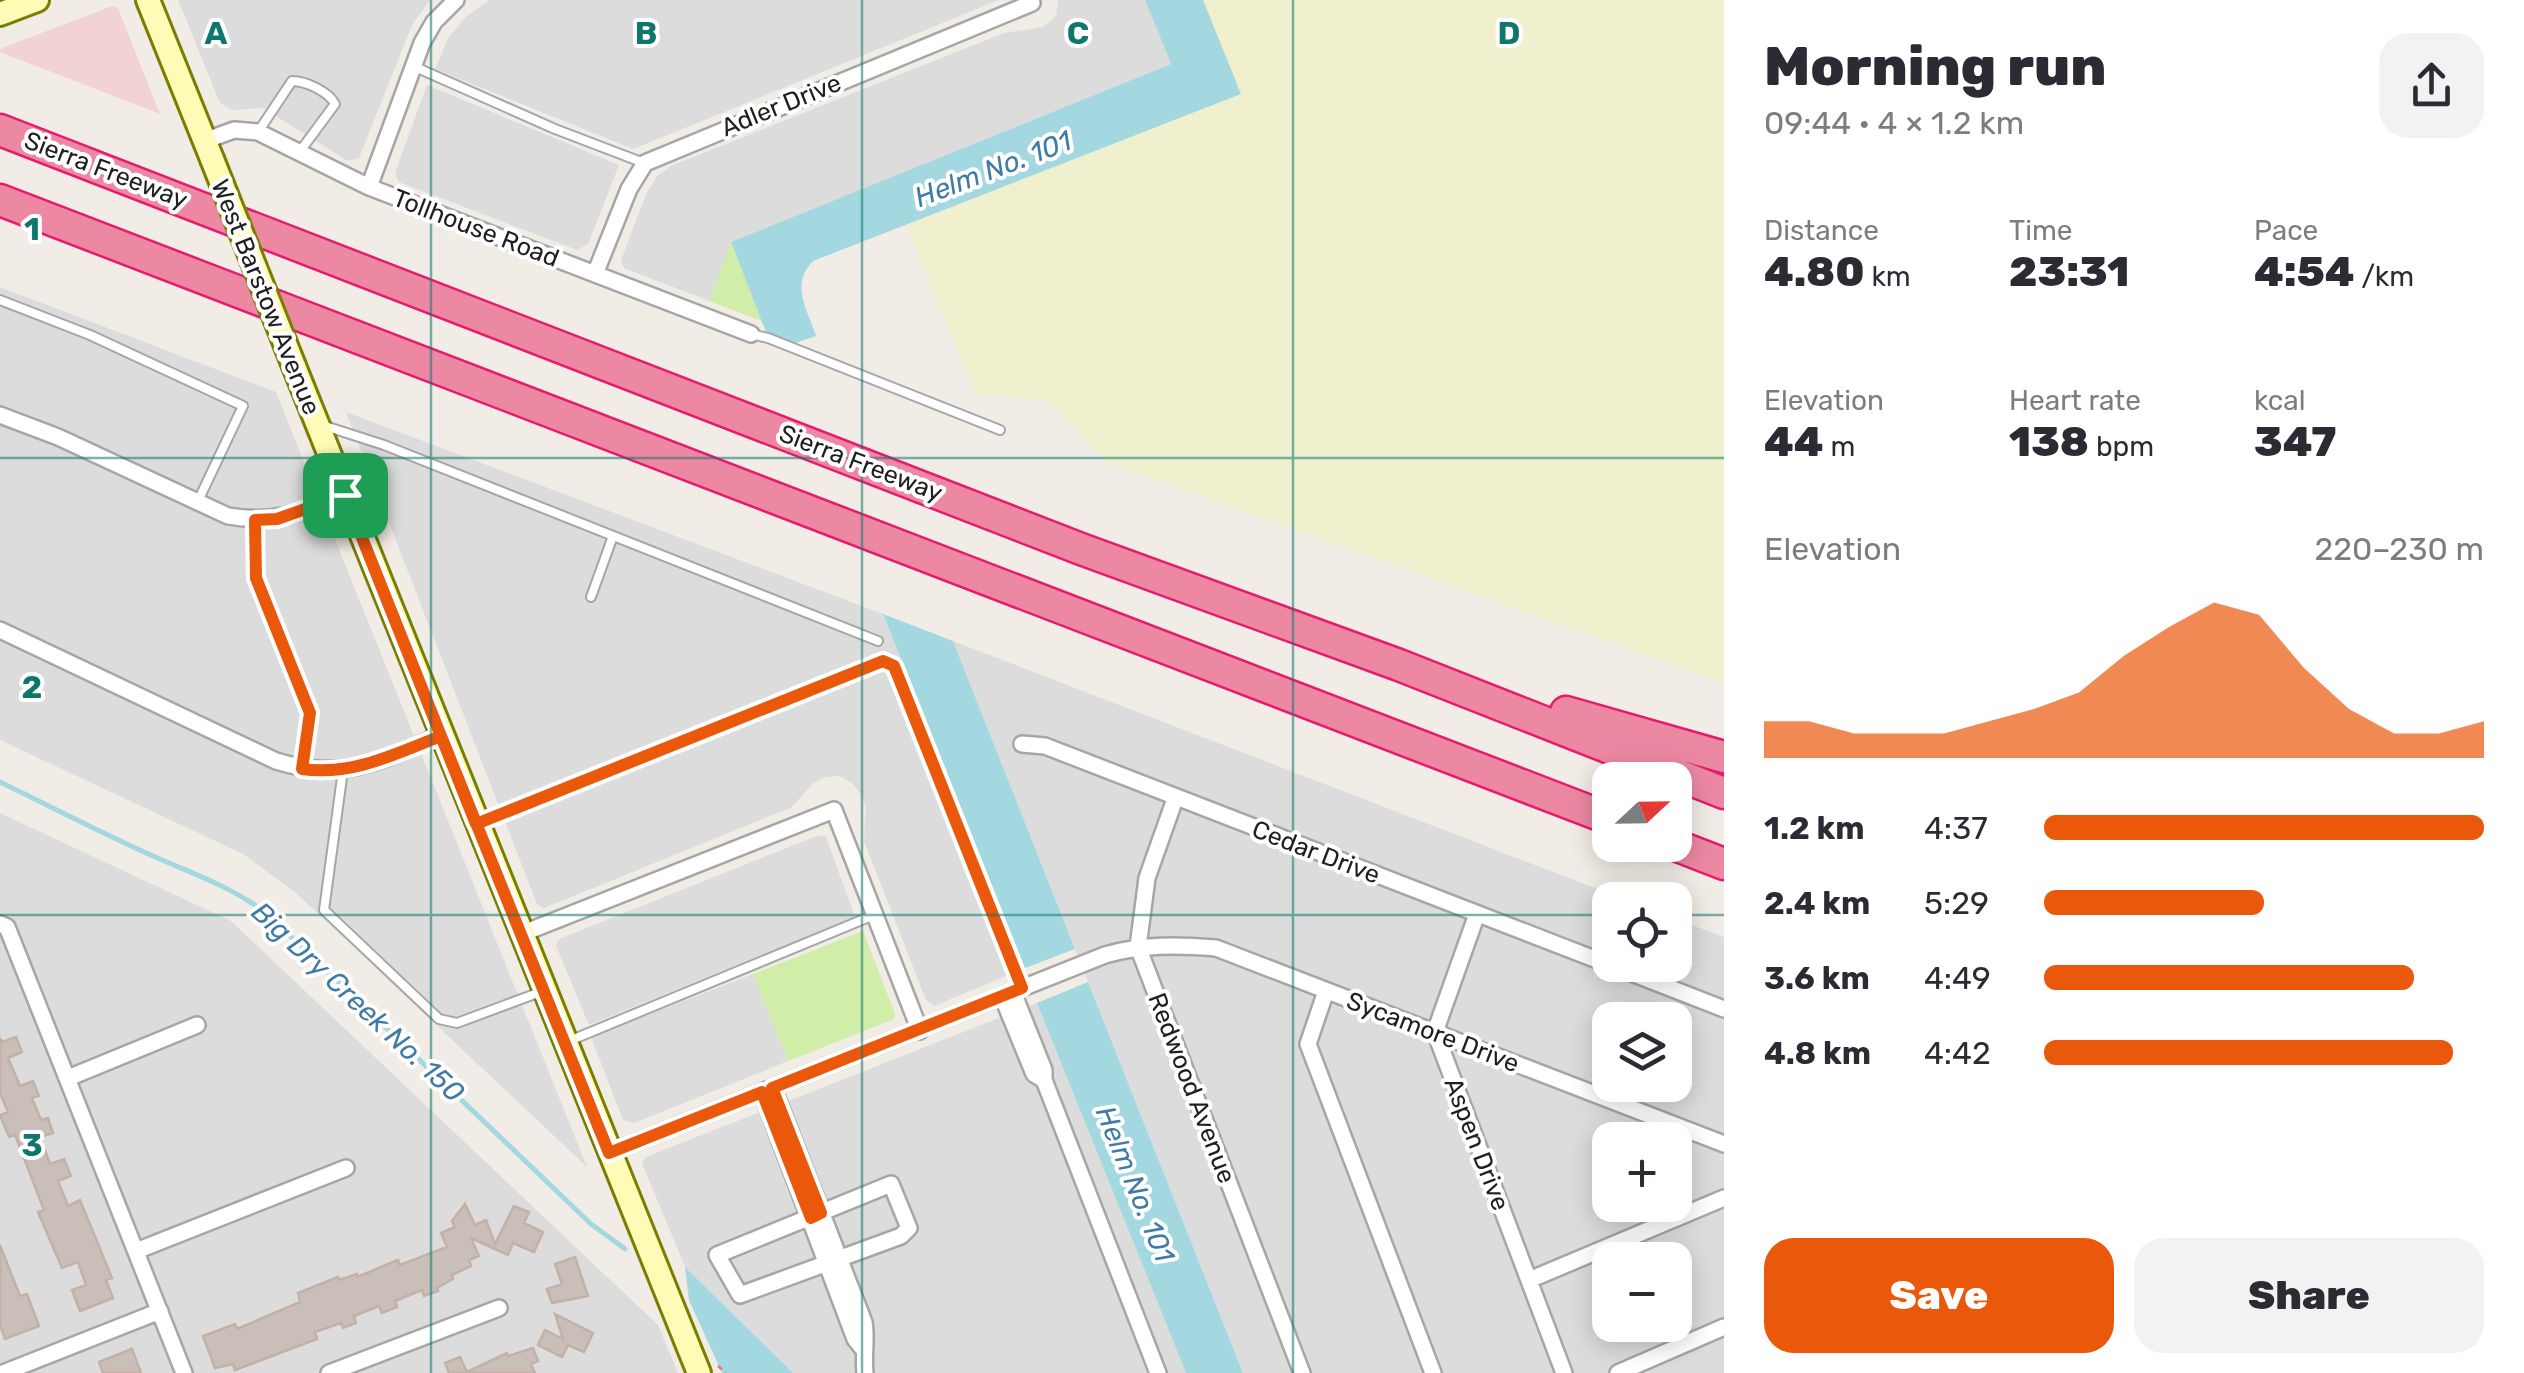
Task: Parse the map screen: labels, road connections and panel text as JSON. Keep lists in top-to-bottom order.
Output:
{
  "streets": {
    "highway": ["Sierra Freeway"],
    "main road": ["West Barstow Avenue"],
    "street": [
      "Adler Drive",
      "Tollhouse Road",
      "Cedar Drive",
      "Sycamore Drive",
      "Redwood Avenue",
      "Aspen Drive"
    ]
  },
  "crossings": [
    ["West Barstow Avenue", "Sycamore Drive"],
    ["Cedar Drive", "Redwood Avenue"],
    ["Sycamore Drive", "Redwood Avenue"],
    ["Sycamore Drive", "Aspen Drive"]
  ],
  "water": ["Helm No. 101", "Big Dry Creek No. 150"],
  "north": "right",
  "page": {
    "heading": ["Morning run", "09:44 · 4 × 1.2 km"],
    "stats": [
      ["Distance", "4.80 km"],
      ["Time", "23:31"],
      ["Pace", "4:54 /km"],
      ["Elevation", "44 m"],
      ["Heart rate", "138 bpm"],
      ["kcal", "347"]
    ],
    "chart": ["Elevation", "220–230 m"],
    "map_buttons": ["+", "−"],
    "list": [
      {
        "name": "1.2 km",
        "note": "4:37"
      },
      {
        "name": "2.4 km",
        "note": "5:29"
      },
      {
        "name": "3.6 km",
        "note": "4:49"
      },
      {
        "name": "4.8 km",
        "note": "4:42"
      }
    ],
    "buttons": ["Save", "Share"]
  },
  "grid": {
    "columns": [
      "A",
      "B",
      "C",
      "D"
    ],
    "rows": ["1", "2", "3"]
  }
}
